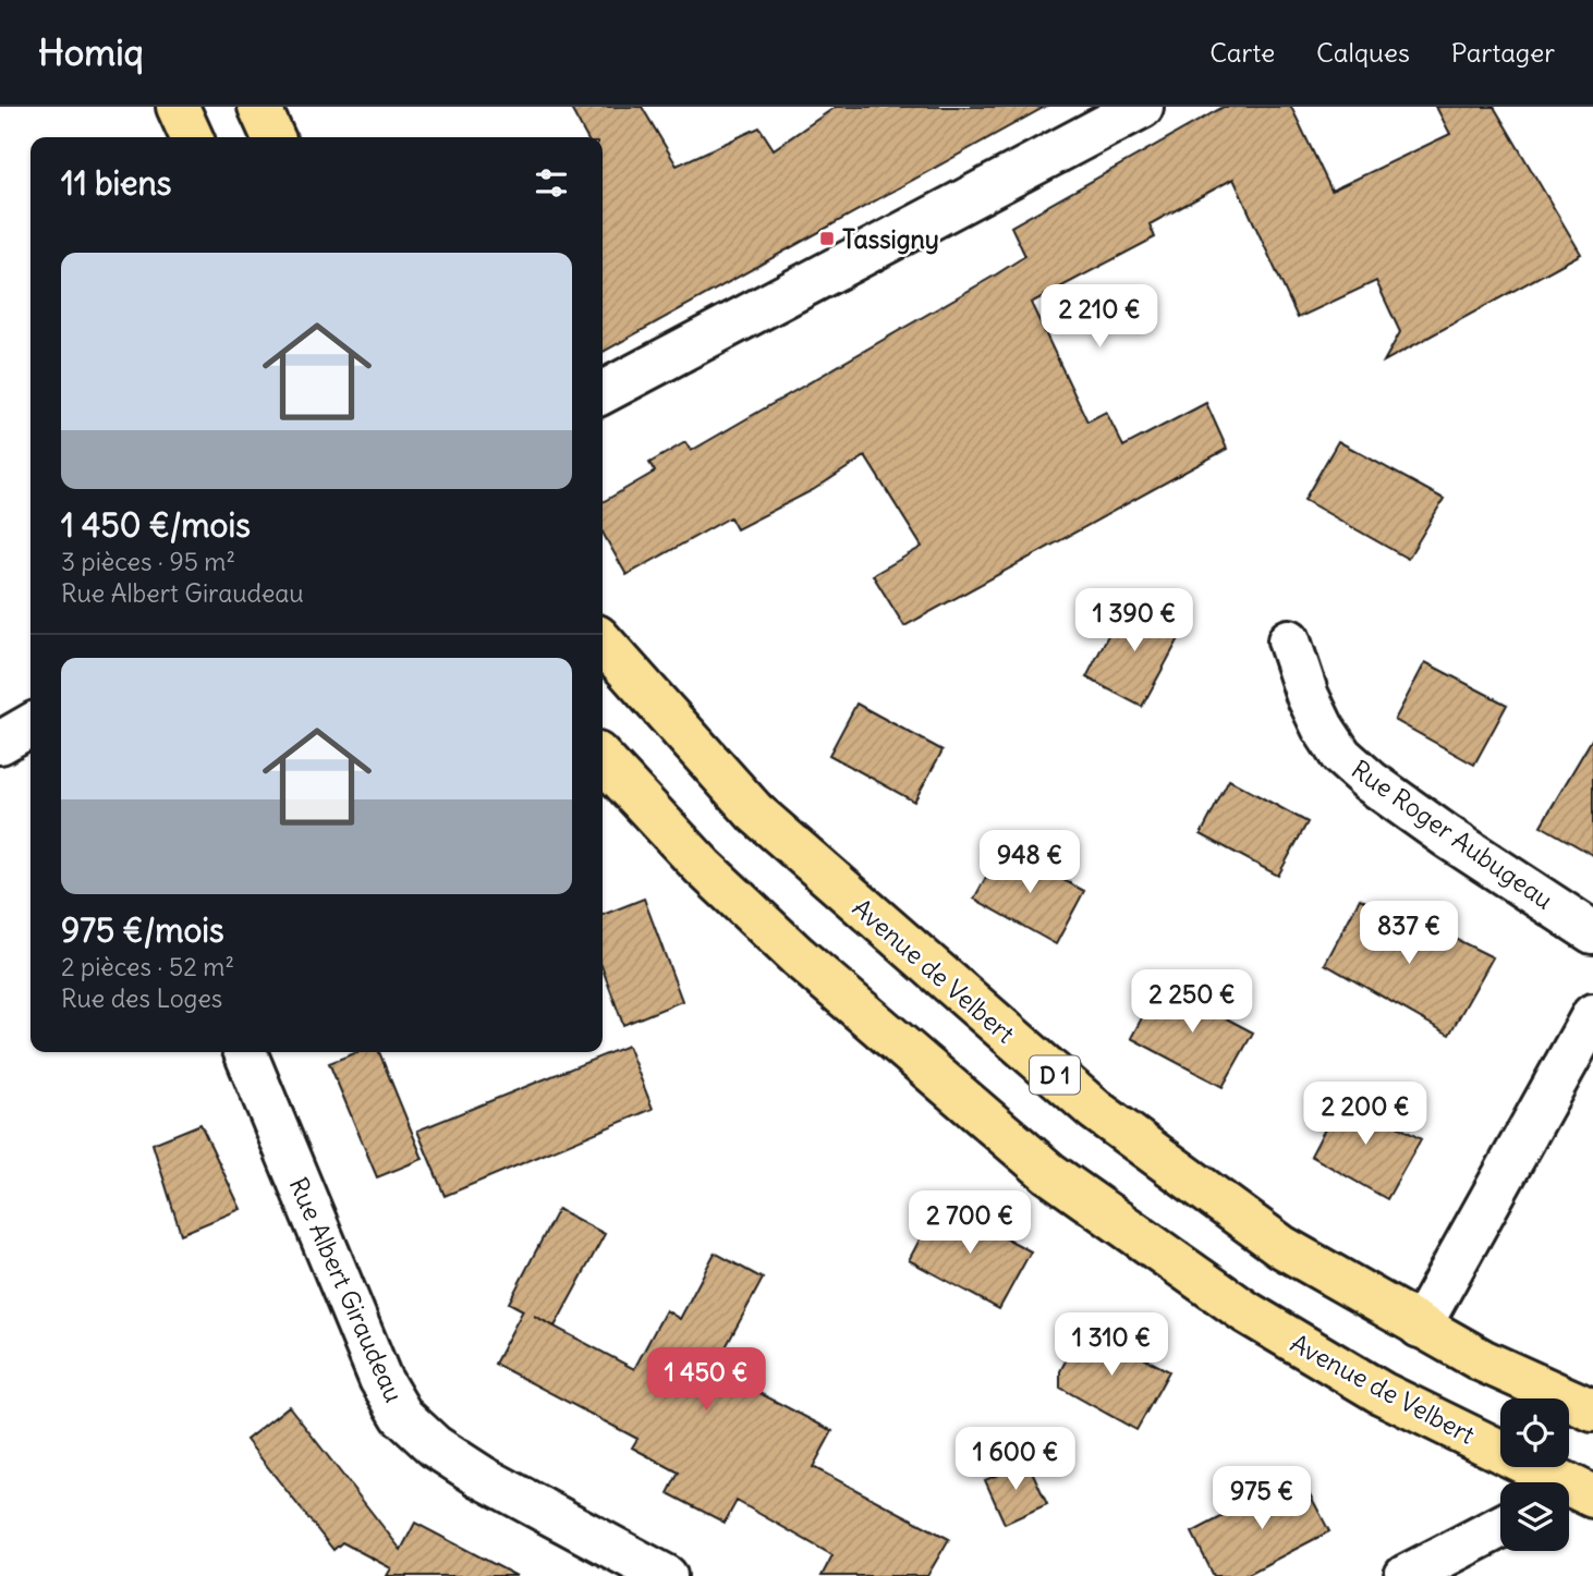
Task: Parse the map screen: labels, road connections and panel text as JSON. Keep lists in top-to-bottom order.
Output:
{
  "streets": {
    "main road": ["Avenue de Velbert", "D 1"],
    "street": ["Rue Roger Aubugeau", "Rue Albert Giraudeau"]
  },
  "places": {
    "transit": ["Tassigny"]
  },
  "page": {
    "header": "Homiq",
    "nav": ["Carte", "Calques", "Partager"],
    "heading": "11 biens",
    "list": [
      {
        "name": "1 450 €/mois",
        "note": "3 pièces · 95 m² · Rue Albert Giraudeau"
      },
      {
        "name": "975 €/mois",
        "note": "2 pièces · 52 m² · Rue des Loges"
      }
    ],
    "price": [
      "2 210 €",
      "1 390 €",
      "948 €",
      "837 €",
      "2 250 €",
      "2 200 €",
      "2 700 €",
      "1 310 €",
      "1 450 €",
      "1 600 €",
      "975 €"
    ]
  }
}
